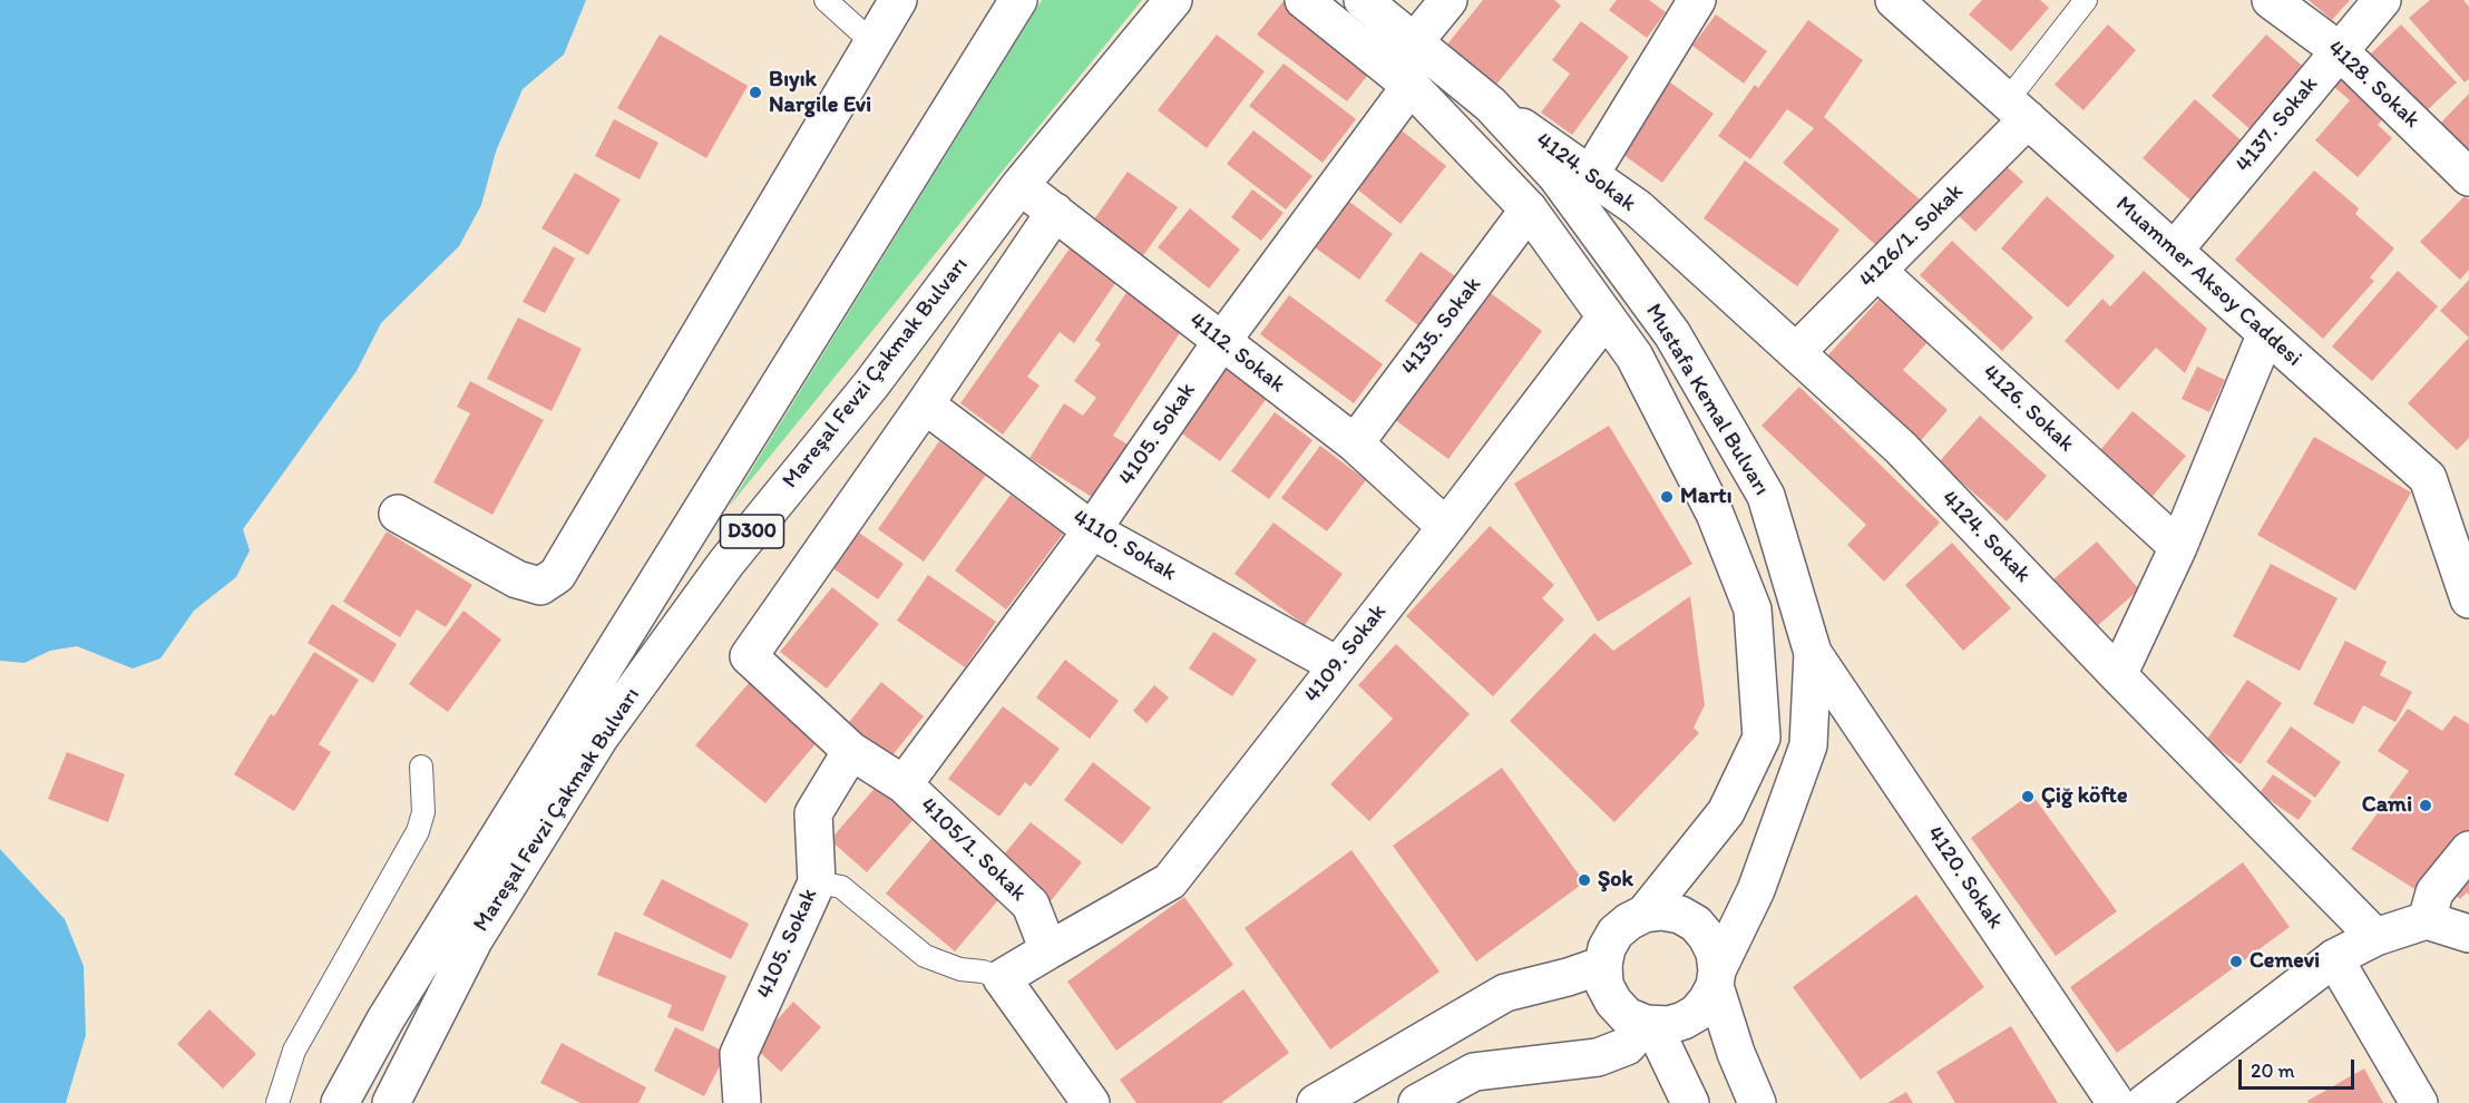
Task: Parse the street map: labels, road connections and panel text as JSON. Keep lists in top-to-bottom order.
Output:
{
  "streets": {
    "main road": [
      "4128. Sokak",
      "4137. Sokak",
      "4124. Sokak",
      "4126/1. Sokak",
      "Muammer Aksoy Caddesi",
      "4135. Sokak",
      "4112. Sokak",
      "Mareşal Fevzi Çakmak Bulvarı",
      "Mustafa Kemal Bulvarı",
      "4126. Sokak",
      "4105. Sokak",
      "D300",
      "4110. Sokak",
      "4109. Sokak",
      "4105/1. Sokak",
      "4120. Sokak"
    ]
  },
  "crossings": [
    ["4128. Sokak", "4137. Sokak"],
    ["4137. Sokak", "Muammer Aksoy Caddesi"],
    ["4124. Sokak", "4126/1. Sokak"],
    ["4124. Sokak", "Mustafa Kemal Bulvarı"],
    ["4126/1. Sokak", "Muammer Aksoy Caddesi"],
    ["4126/1. Sokak", "4126. Sokak"],
    ["4135. Sokak", "4112. Sokak"],
    ["4135. Sokak", "Mustafa Kemal Bulvarı"],
    ["4112. Sokak", "Mareşal Fevzi Çakmak Bulvarı"],
    ["4112. Sokak", "4105. Sokak"],
    ["4112. Sokak", "4109. Sokak"],
    ["Mustafa Kemal Bulvarı", "4105. Sokak"],
    ["Mustafa Kemal Bulvarı", "4109. Sokak"],
    ["Mustafa Kemal Bulvarı", "4120. Sokak"],
    ["4105. Sokak", "4110. Sokak"],
    ["4105. Sokak", "4105/1. Sokak"],
    ["4110. Sokak", "4109. Sokak"],
    ["4110. Sokak", "4105/1. Sokak"],
    ["4109. Sokak", "4105/1. Sokak"]
  ],
  "places": [
    "Bıyık Nargile Evi",
    "Martı",
    "Çiğ köfte",
    "Cami",
    "Şok",
    "Cemevi"
  ],
  "scale_bar": "20 m"
}
